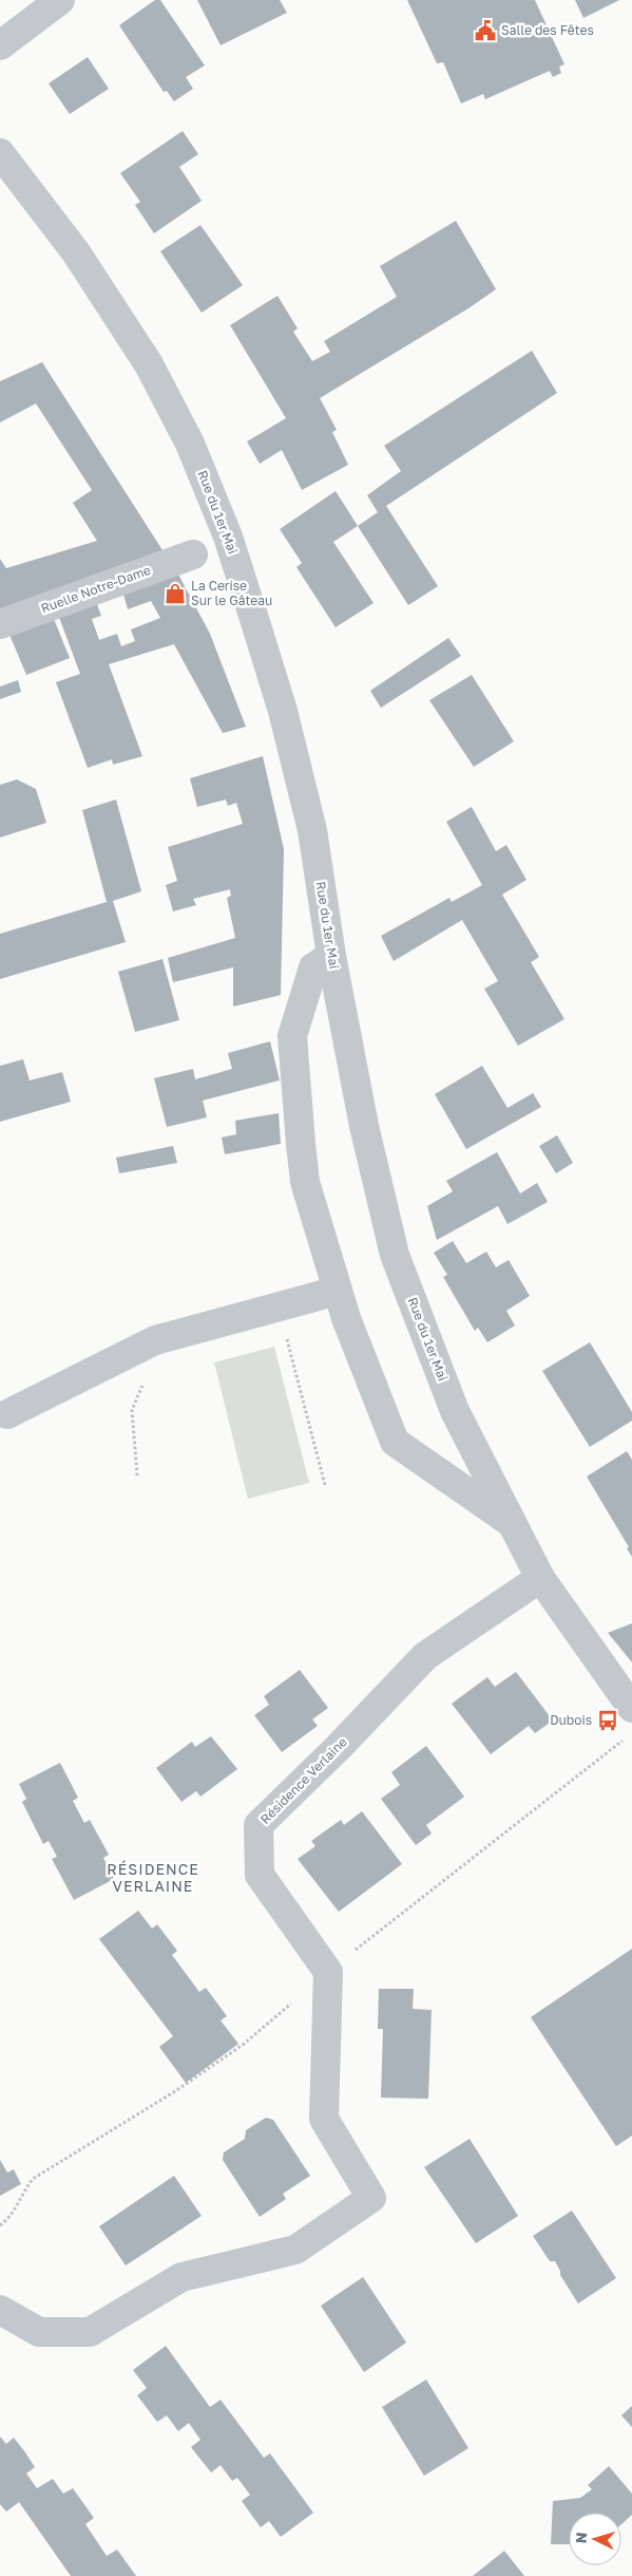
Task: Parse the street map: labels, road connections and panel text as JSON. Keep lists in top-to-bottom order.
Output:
{
  "streets": {
    "street": ["Rue du 1er Mai", "Ruelle Notre-Dame", "Résidence Verlaine"]
  },
  "crossings": [
    ["Rue du 1er Mai", "Résidence Verlaine"]
  ],
  "districts": ["RÉSIDENCE VERLAINE"],
  "places": {
    "public building": ["Salle des Fêtes"],
    "shop": ["La Cerise Sur le Gâteau"],
    "bus stop": ["Dubois"]
  },
  "north": "left"
}
